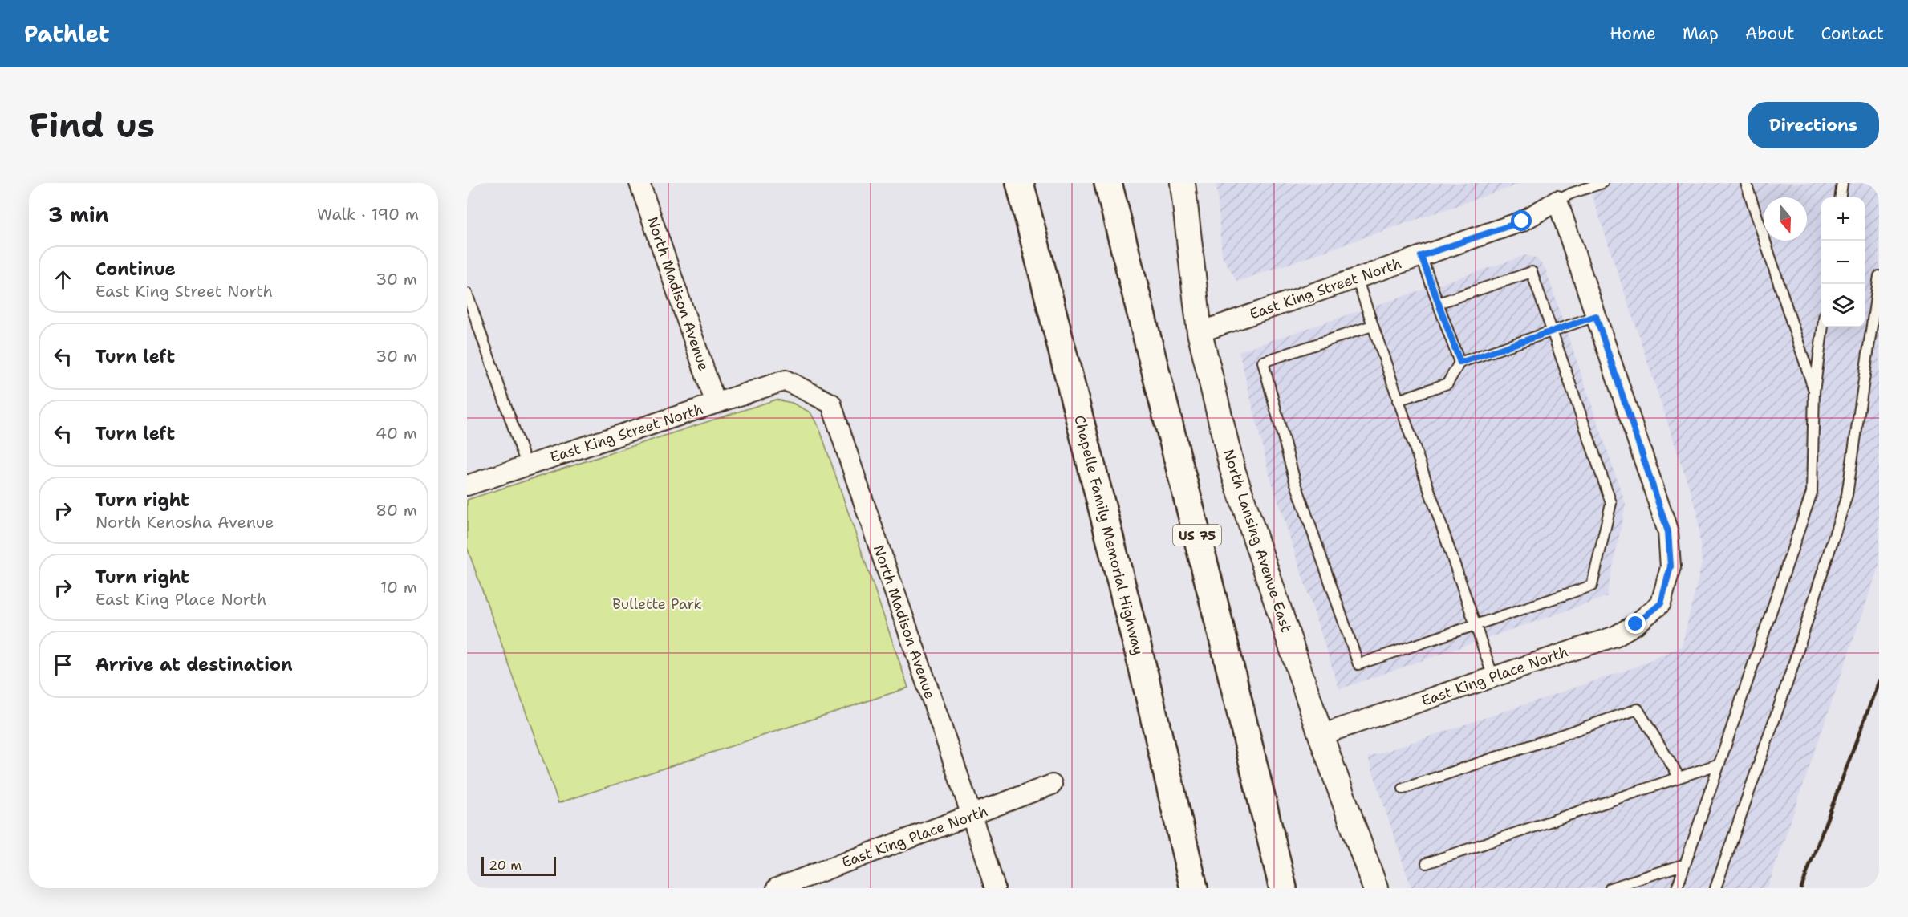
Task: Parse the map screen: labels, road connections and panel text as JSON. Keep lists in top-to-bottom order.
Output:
{
  "streets": {
    "highway": ["Chapelle Family Memorial Highway", "US 75"],
    "street": [
      "East King Street North",
      "North Madison Avenue",
      "North Lansing Avenue East",
      "East King Place North"
    ]
  },
  "crossings": [
    ["East King Street North", "North Madison Avenue"],
    ["East King Street North", "North Lansing Avenue East"],
    ["North Madison Avenue", "East King Place North"],
    ["North Lansing Avenue East", "East King Place North"]
  ],
  "parks": ["Bullette Park"],
  "scale_bar": "20 m",
  "north": "bottom",
  "page": {
    "header": "Pathlet",
    "nav": [
      "Home",
      "Map",
      "About",
      "Contact"
    ],
    "buttons": "Directions",
    "title": "Find us",
    "heading": ["3 min", "Walk · 190 m"],
    "map_buttons": ["+", "−"],
    "list": [
      ["Continue", "East King Street North", "30 m"],
      ["Turn left", "30 m"],
      ["Turn left", "40 m"],
      ["Turn right", "North Kenosha Avenue", "80 m"],
      ["Turn right", "East King Place North", "10 m"],
      "Arrive at destination"
    ],
    "scale": "20 m"
  }
}
